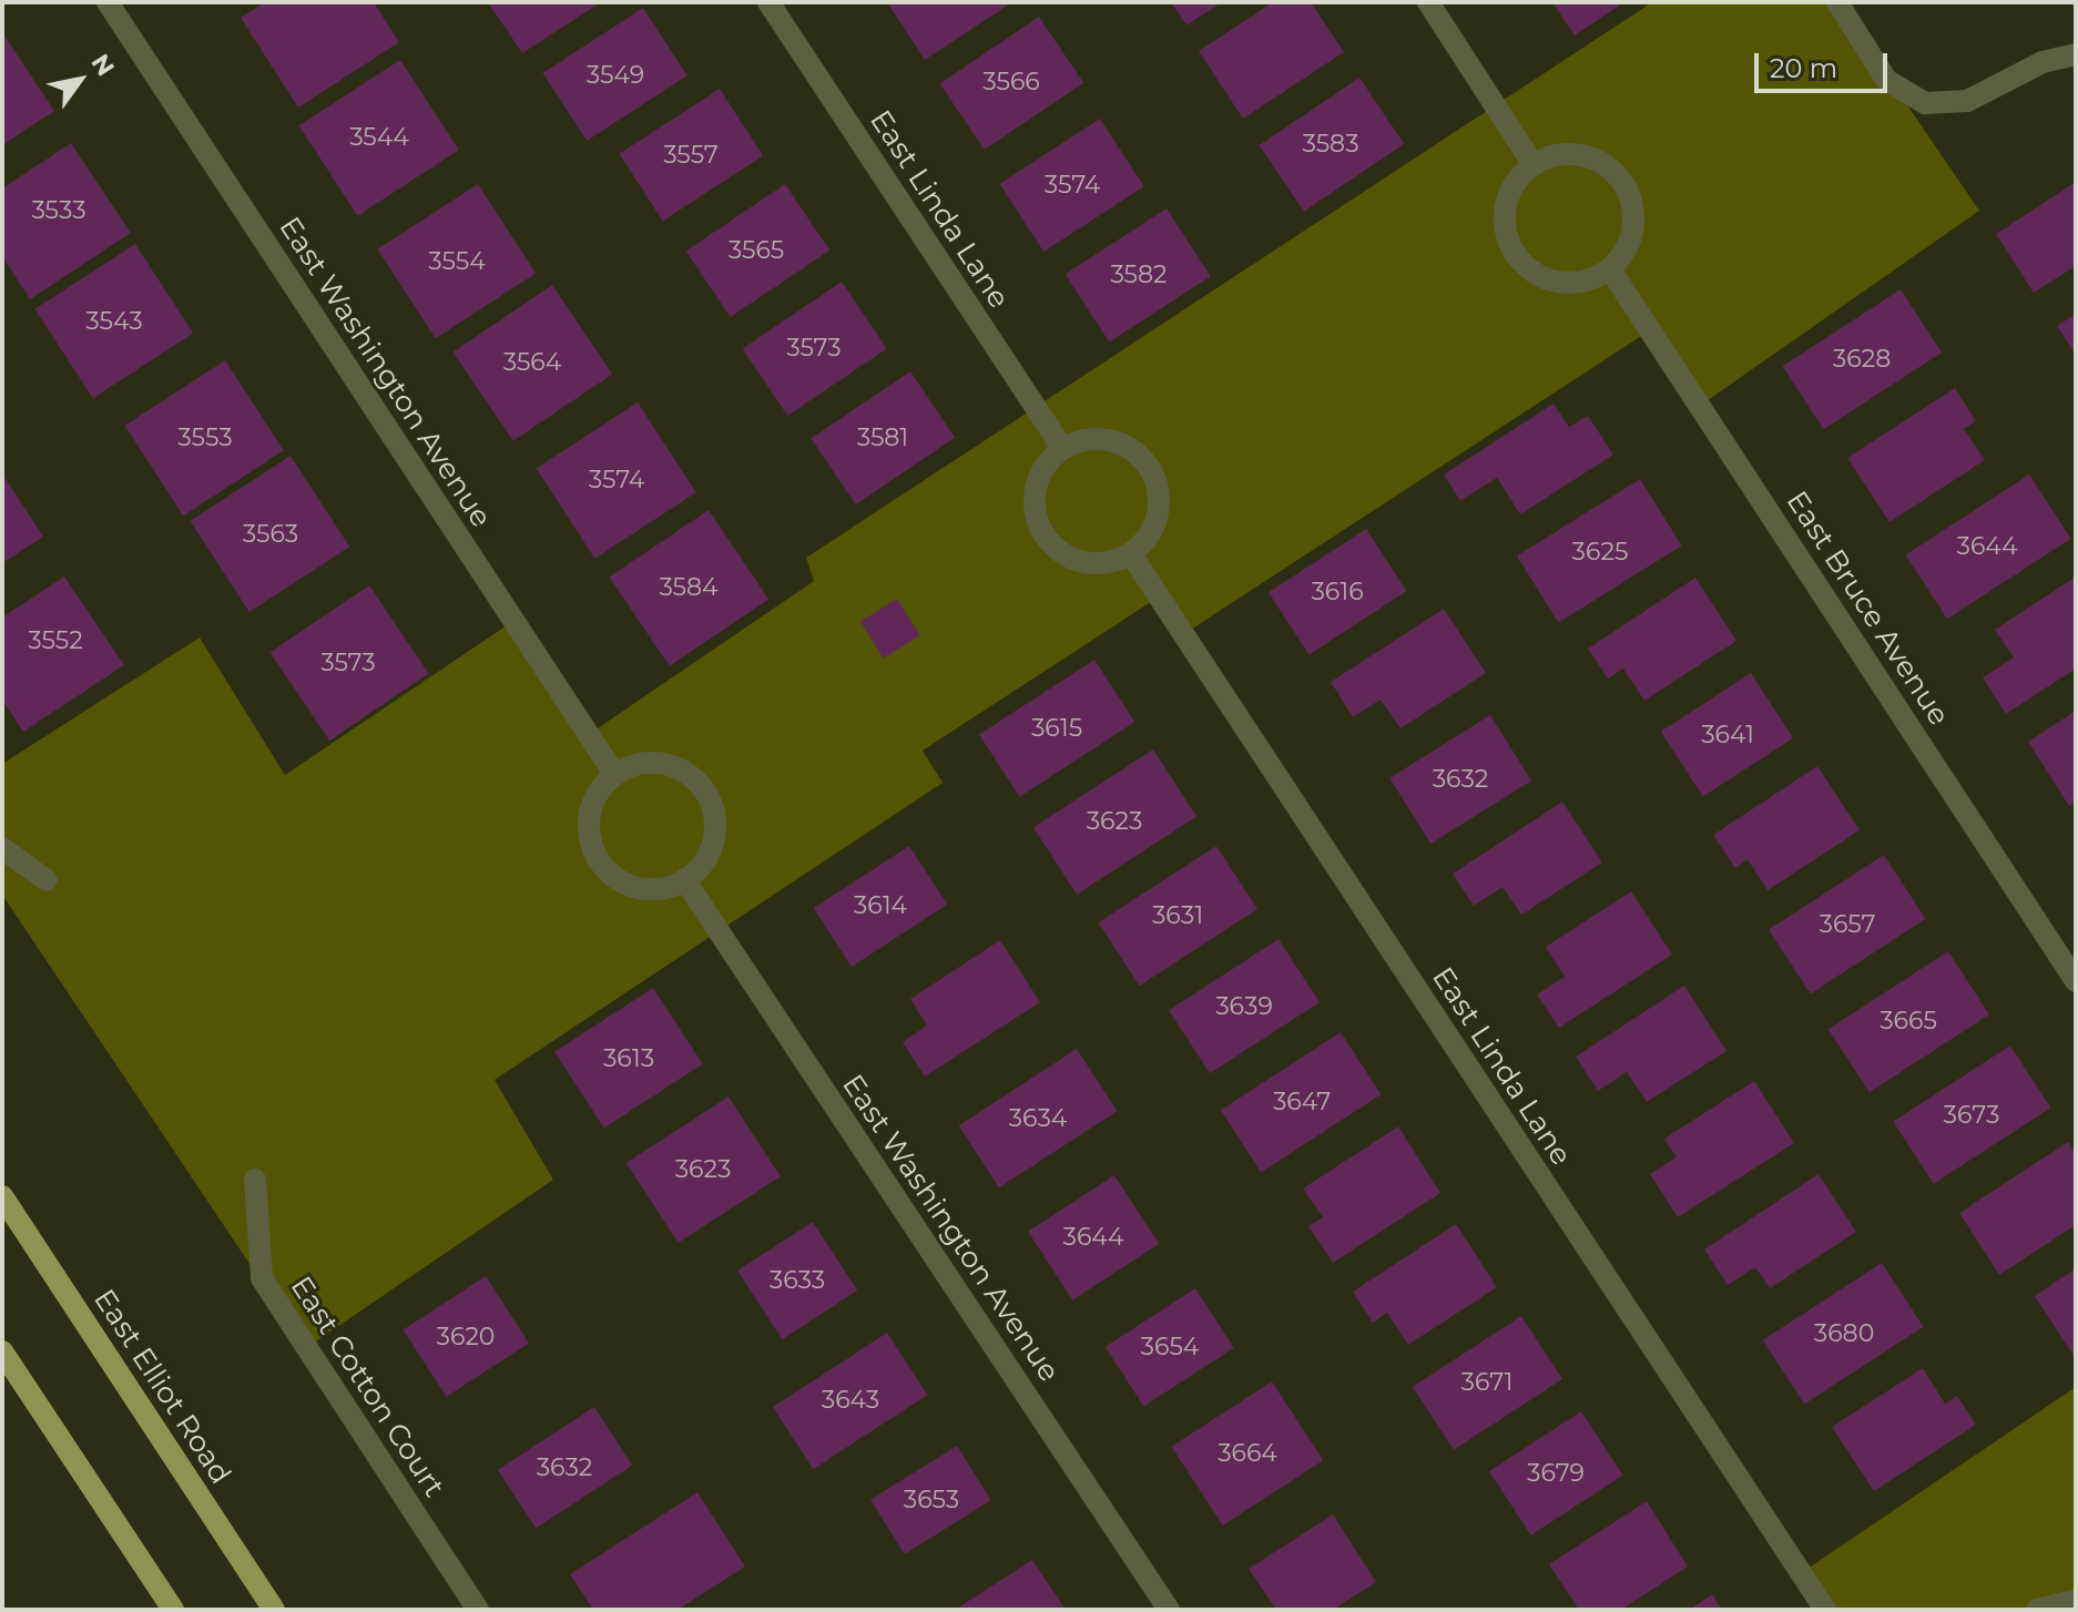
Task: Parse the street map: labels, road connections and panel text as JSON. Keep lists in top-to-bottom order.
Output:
{
  "streets": {
    "main road": ["East Elliot Road"],
    "street": [
      "East Linda Lane",
      "East Washington Avenue",
      "East Bruce Avenue",
      "East Cotton Court"
    ]
  },
  "house_numbers": [
    "3549",
    "3566",
    "3544",
    "3583",
    "3557",
    "3574",
    "3533",
    "3565",
    "3554",
    "3582",
    "3543",
    "3573",
    "3628",
    "3564",
    "3553",
    "3581",
    "3574",
    "3563",
    "3644",
    "3625",
    "3584",
    "3616",
    "3552",
    "3573",
    "3615",
    "3641",
    "3632",
    "3623",
    "3614",
    "3631",
    "3657",
    "3639",
    "3665",
    "3613",
    "3647",
    "3673",
    "3634",
    "3623",
    "3644",
    "3633",
    "3680",
    "3620",
    "3654",
    "3671",
    "3643",
    "3664",
    "3632",
    "3679",
    "3653"
  ],
  "scale_bar": "20 m",
  "north": "top right"
}
